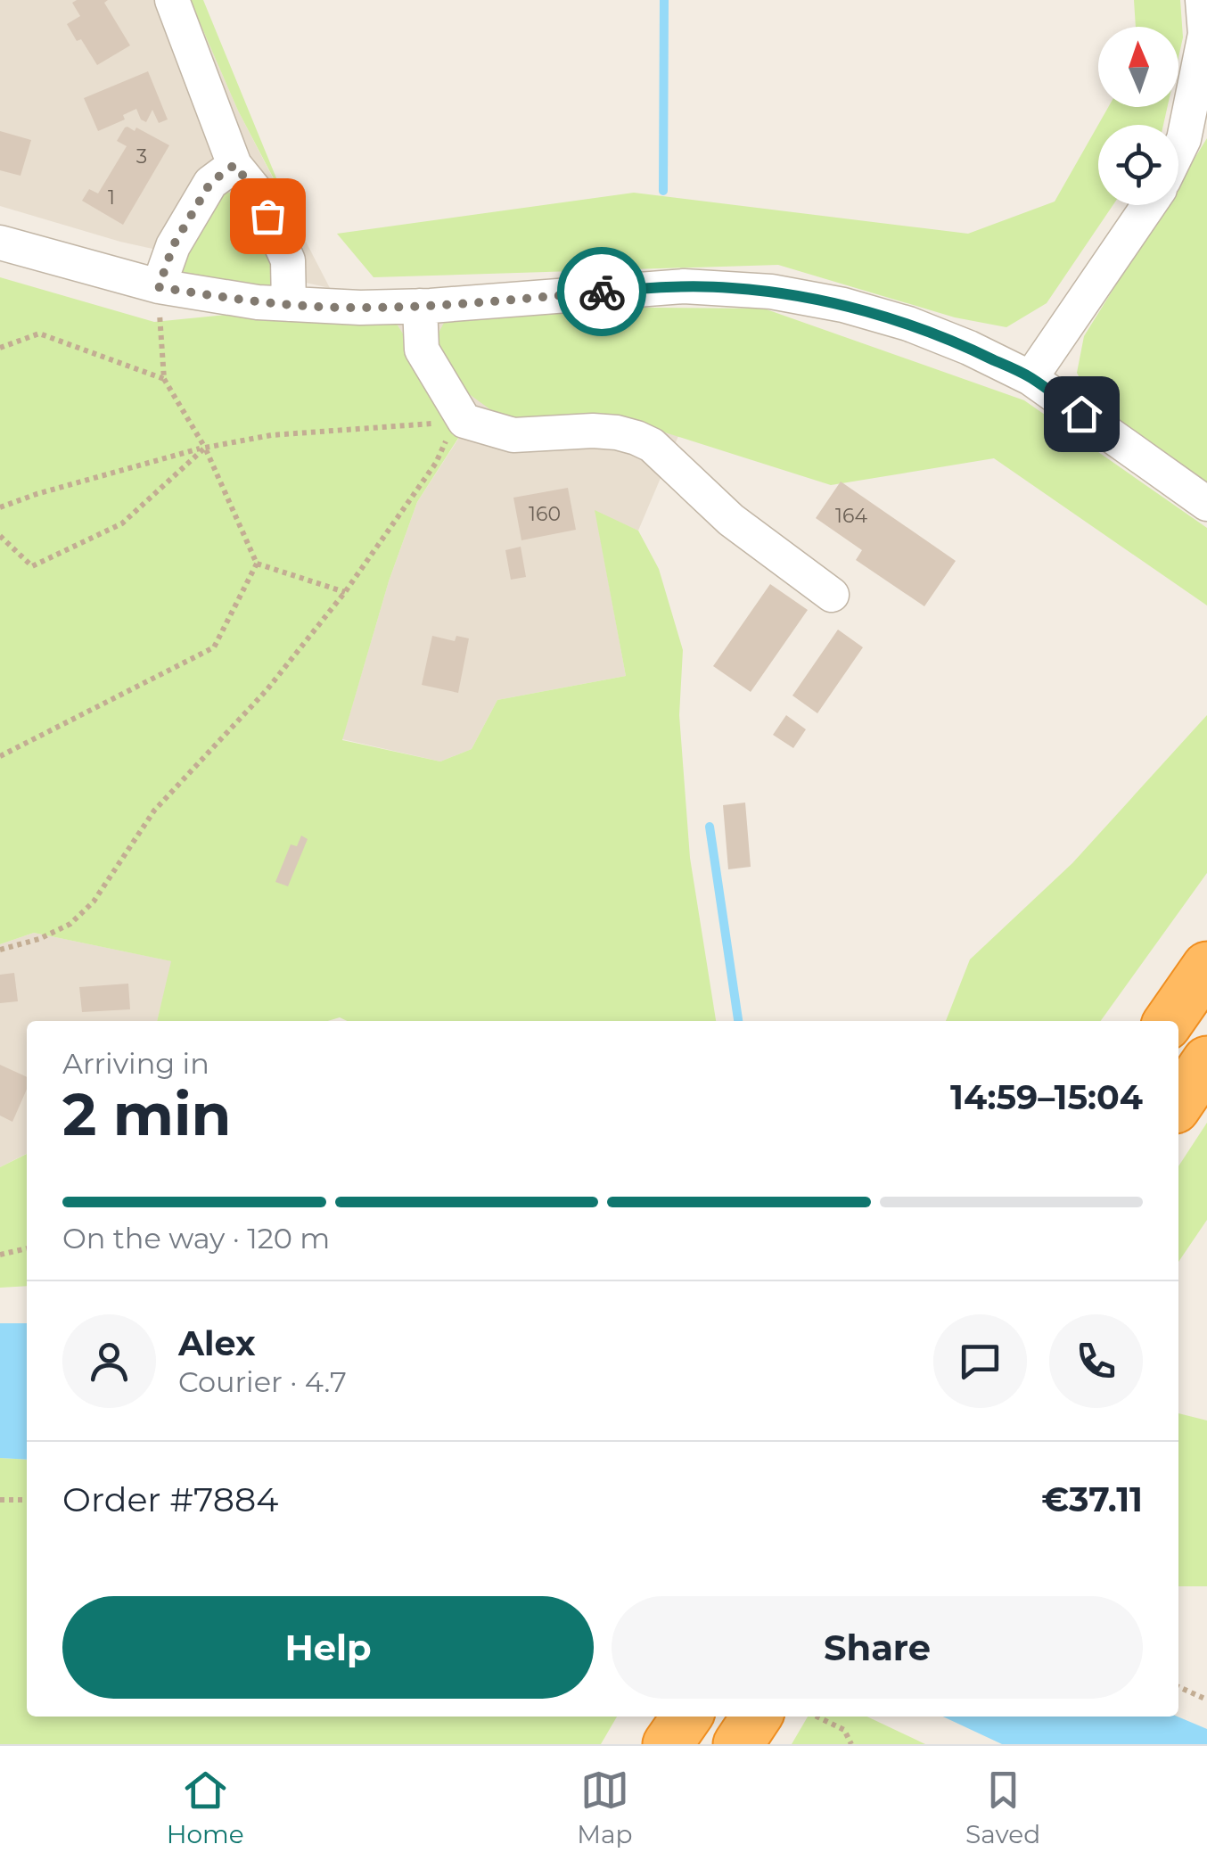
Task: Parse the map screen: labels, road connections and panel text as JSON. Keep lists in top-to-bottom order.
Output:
{
  "house_numbers": [
    "3",
    "1",
    "160",
    "164"
  ],
  "north": "top",
  "page": {
    "heading": ["2 min", "Arriving in", "14:59–15:04"],
    "panel": [
      "Alex",
      "Courier · 4.7",
      "Order #7884",
      "€37.11"
    ],
    "bar": "On the way · 120 m",
    "buttons": ["Help", "Share"],
    "tabs": ["Home", "Map", "Saved"]
  }
}
